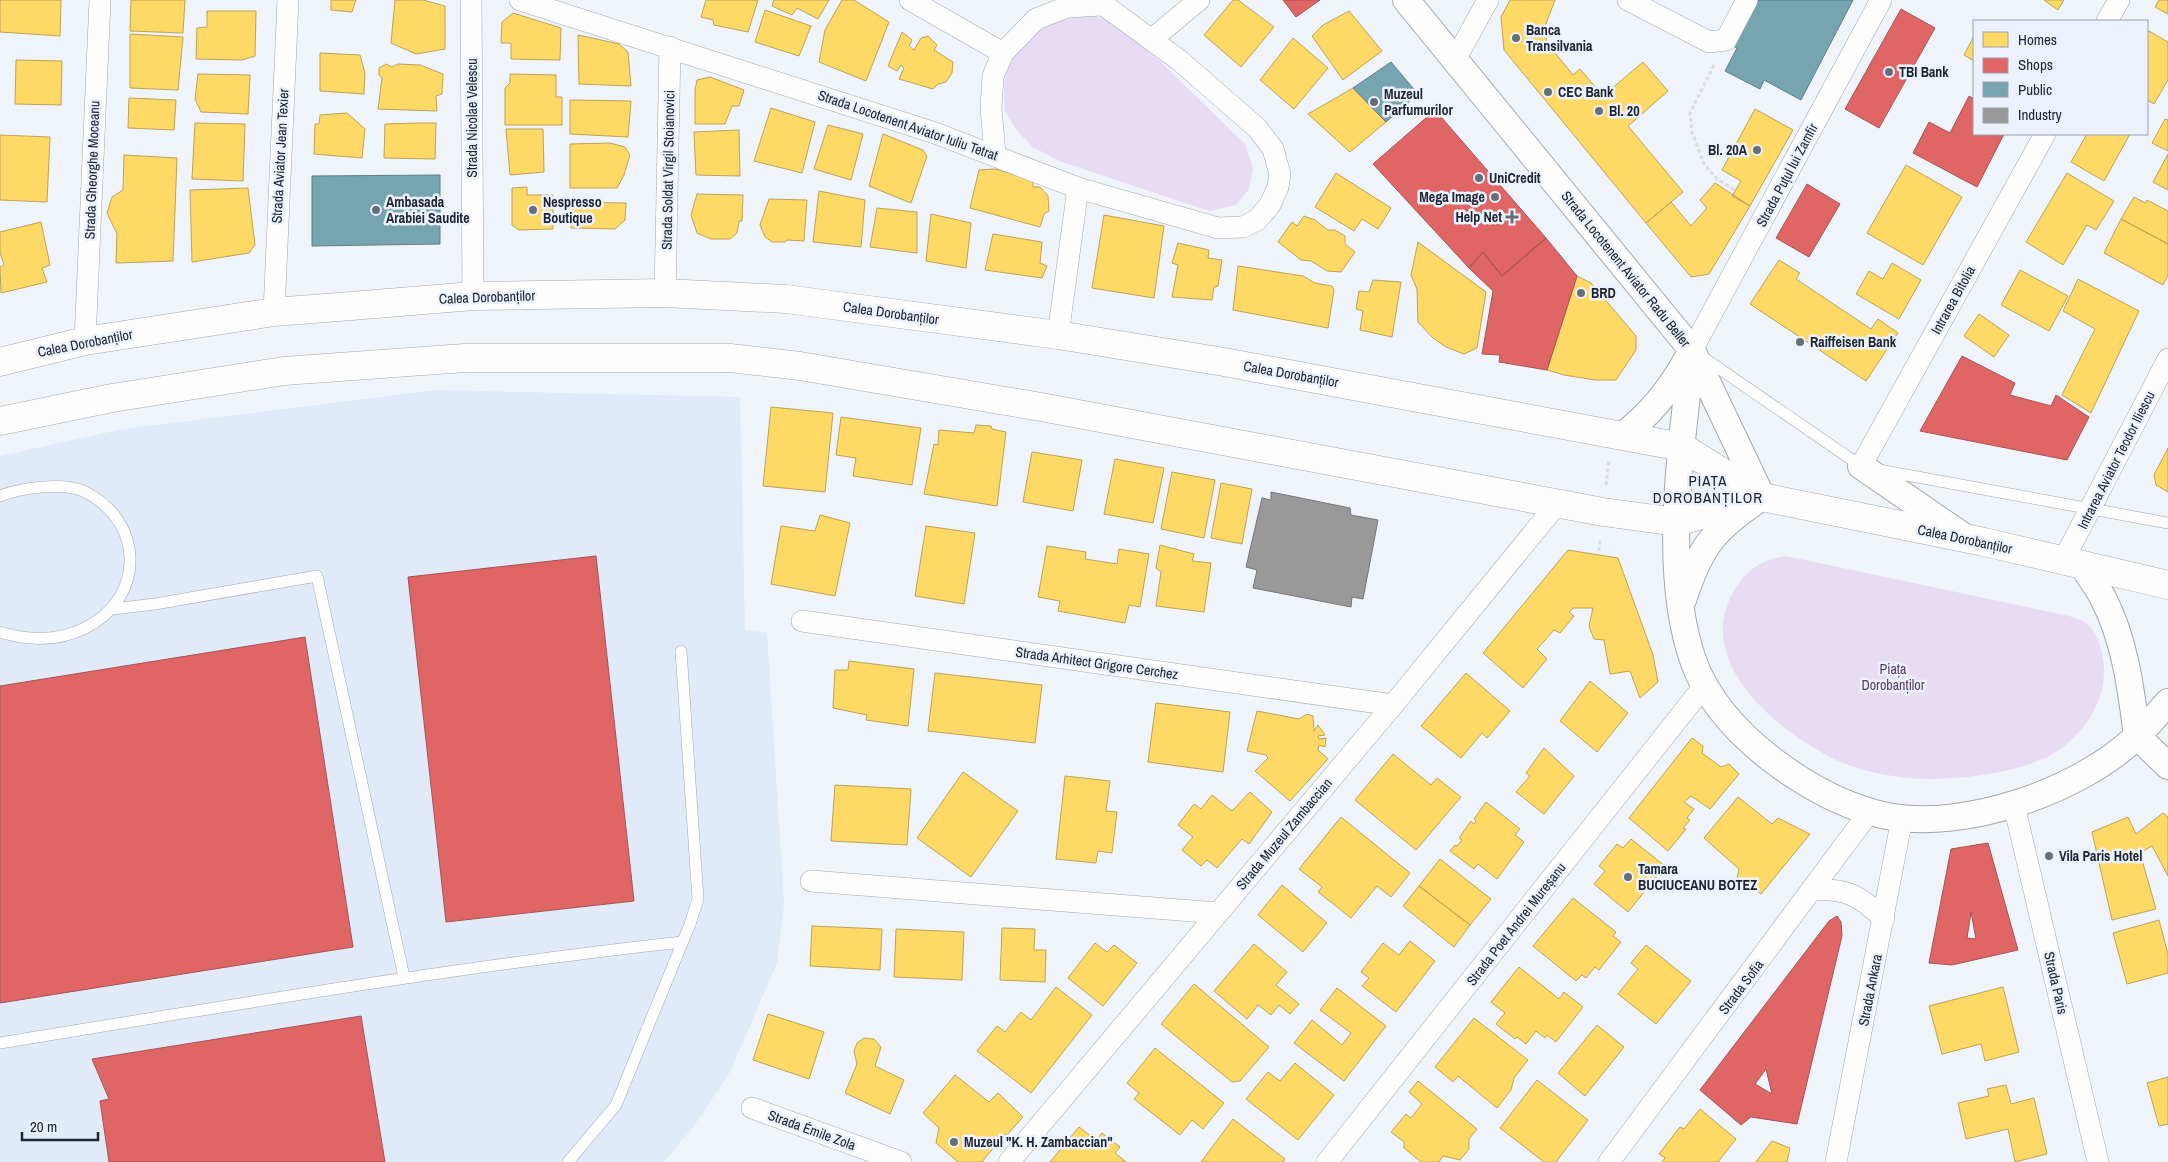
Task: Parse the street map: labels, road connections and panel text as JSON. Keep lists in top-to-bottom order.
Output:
{
  "streets": {
    "main road": ["Calea Dorobanților"],
    "street": [
      "Strada Nicolae Velescu",
      "Strada Locotenent Aviator Iuliu Tetrat",
      "Strada Aviator Jean Texier",
      "Strada Gheorghe Moceanu",
      "Strada Soldat Virgil Stoianovici",
      "Strada Puțul lui Zamfir",
      "Strada Locotenent Aviator Radu Beller",
      "Intrarea Bitolia",
      "Intrarea Aviator Teodor Iliescu",
      "Strada Arhitect Grigore Cerchez",
      "Strada Muzeul Zambaccian",
      "Strada Poet Andrei Mureșanu",
      "Strada Paris",
      "Strada Sofia",
      "Strada Ankara",
      "Strada Émile Zola"
    ]
  },
  "crossings": [
    ["Strada Nicolae Velescu", "Calea Dorobanților"],
    ["Strada Locotenent Aviator Iuliu Tetrat", "Strada Soldat Virgil Stoianovici"],
    ["Strada Aviator Jean Texier", "Calea Dorobanților"],
    ["Strada Gheorghe Moceanu", "Calea Dorobanților"],
    ["Strada Soldat Virgil Stoianovici", "Calea Dorobanților"],
    ["Strada Puțul lui Zamfir", "Strada Locotenent Aviator Radu Beller"],
    ["Strada Locotenent Aviator Radu Beller", "Calea Dorobanților"],
    ["Strada Locotenent Aviator Radu Beller", "Intrarea Bitolia"],
    ["Calea Dorobanților", "Intrarea Aviator Teodor Iliescu"],
    ["Calea Dorobanților", "Strada Muzeul Zambaccian"],
    ["Strada Arhitect Grigore Cerchez", "Strada Muzeul Zambaccian"]
  ],
  "districts": ["PIAȚA DOROBANȚILOR"],
  "parks": ["Piața Dorobanților"],
  "places": {
    "other": [
      "Banca Transilvania",
      "TBI Bank",
      "CEC Bank",
      "Muzeul Parfumurilor",
      "Bl. 20",
      "Bl. 20A",
      "UniCredit",
      "Mega Image",
      "Ambasada Arabiei Saudite",
      "Nespresso Boutique",
      "BRD",
      "Raiffeisen Bank",
      "Vila Paris Hotel",
      "Tamara BUCIUCEANU BOTEZ",
      "Muzeul \"K. H. Zambaccian\""
    ],
    "health": ["Help Net"]
  },
  "legend": [
    "Homes",
    "Shops",
    "Public",
    "Industry"
  ],
  "scale_bar": "20 m"
}
